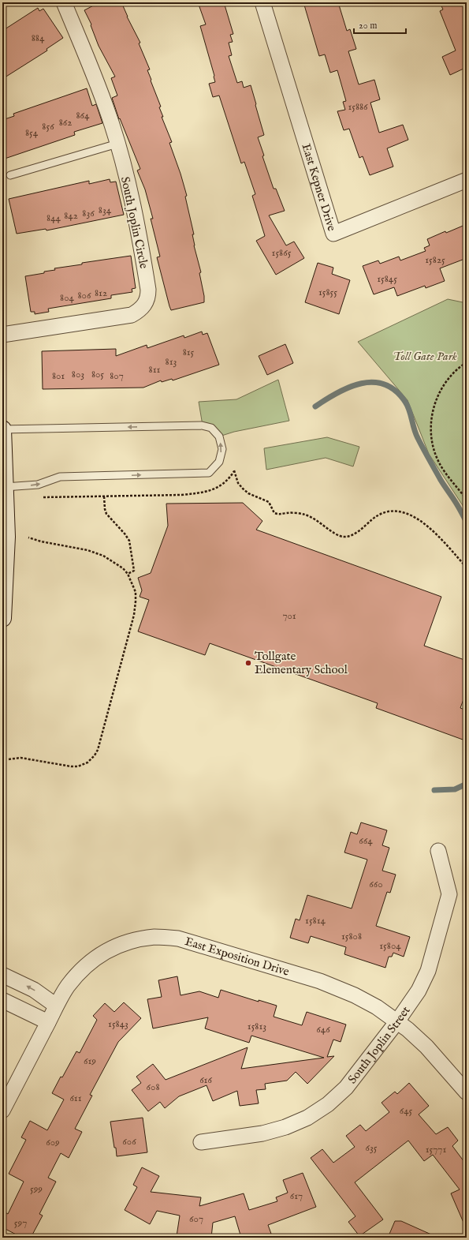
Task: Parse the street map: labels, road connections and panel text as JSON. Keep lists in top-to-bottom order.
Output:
{
  "streets": {
    "street": [
      "East Kepner Drive",
      "South Joplin Circle",
      "East Exposition Drive",
      "South Joplin Street"
    ]
  },
  "crossings": [
    ["East Exposition Drive", "South Joplin Street"]
  ],
  "parks": ["Toll Gate Park"],
  "places": ["Tollgate Elementary School"],
  "house_numbers": [
    "884",
    "15886",
    "864",
    "862",
    "856",
    "854",
    "834",
    "836",
    "842",
    "844",
    "15865",
    "15825",
    "15845",
    "15855",
    "812",
    "806",
    "804",
    "815",
    "813",
    "811",
    "803",
    "805",
    "801",
    "807",
    "701",
    "664",
    "660",
    "15814",
    "15808",
    "15804",
    "15843",
    "15813",
    "646",
    "619",
    "616",
    "608",
    "611",
    "645",
    "606",
    "609",
    "635",
    "15771",
    "599",
    "617",
    "607",
    "597"
  ],
  "scale_bar": "20 m"
}
